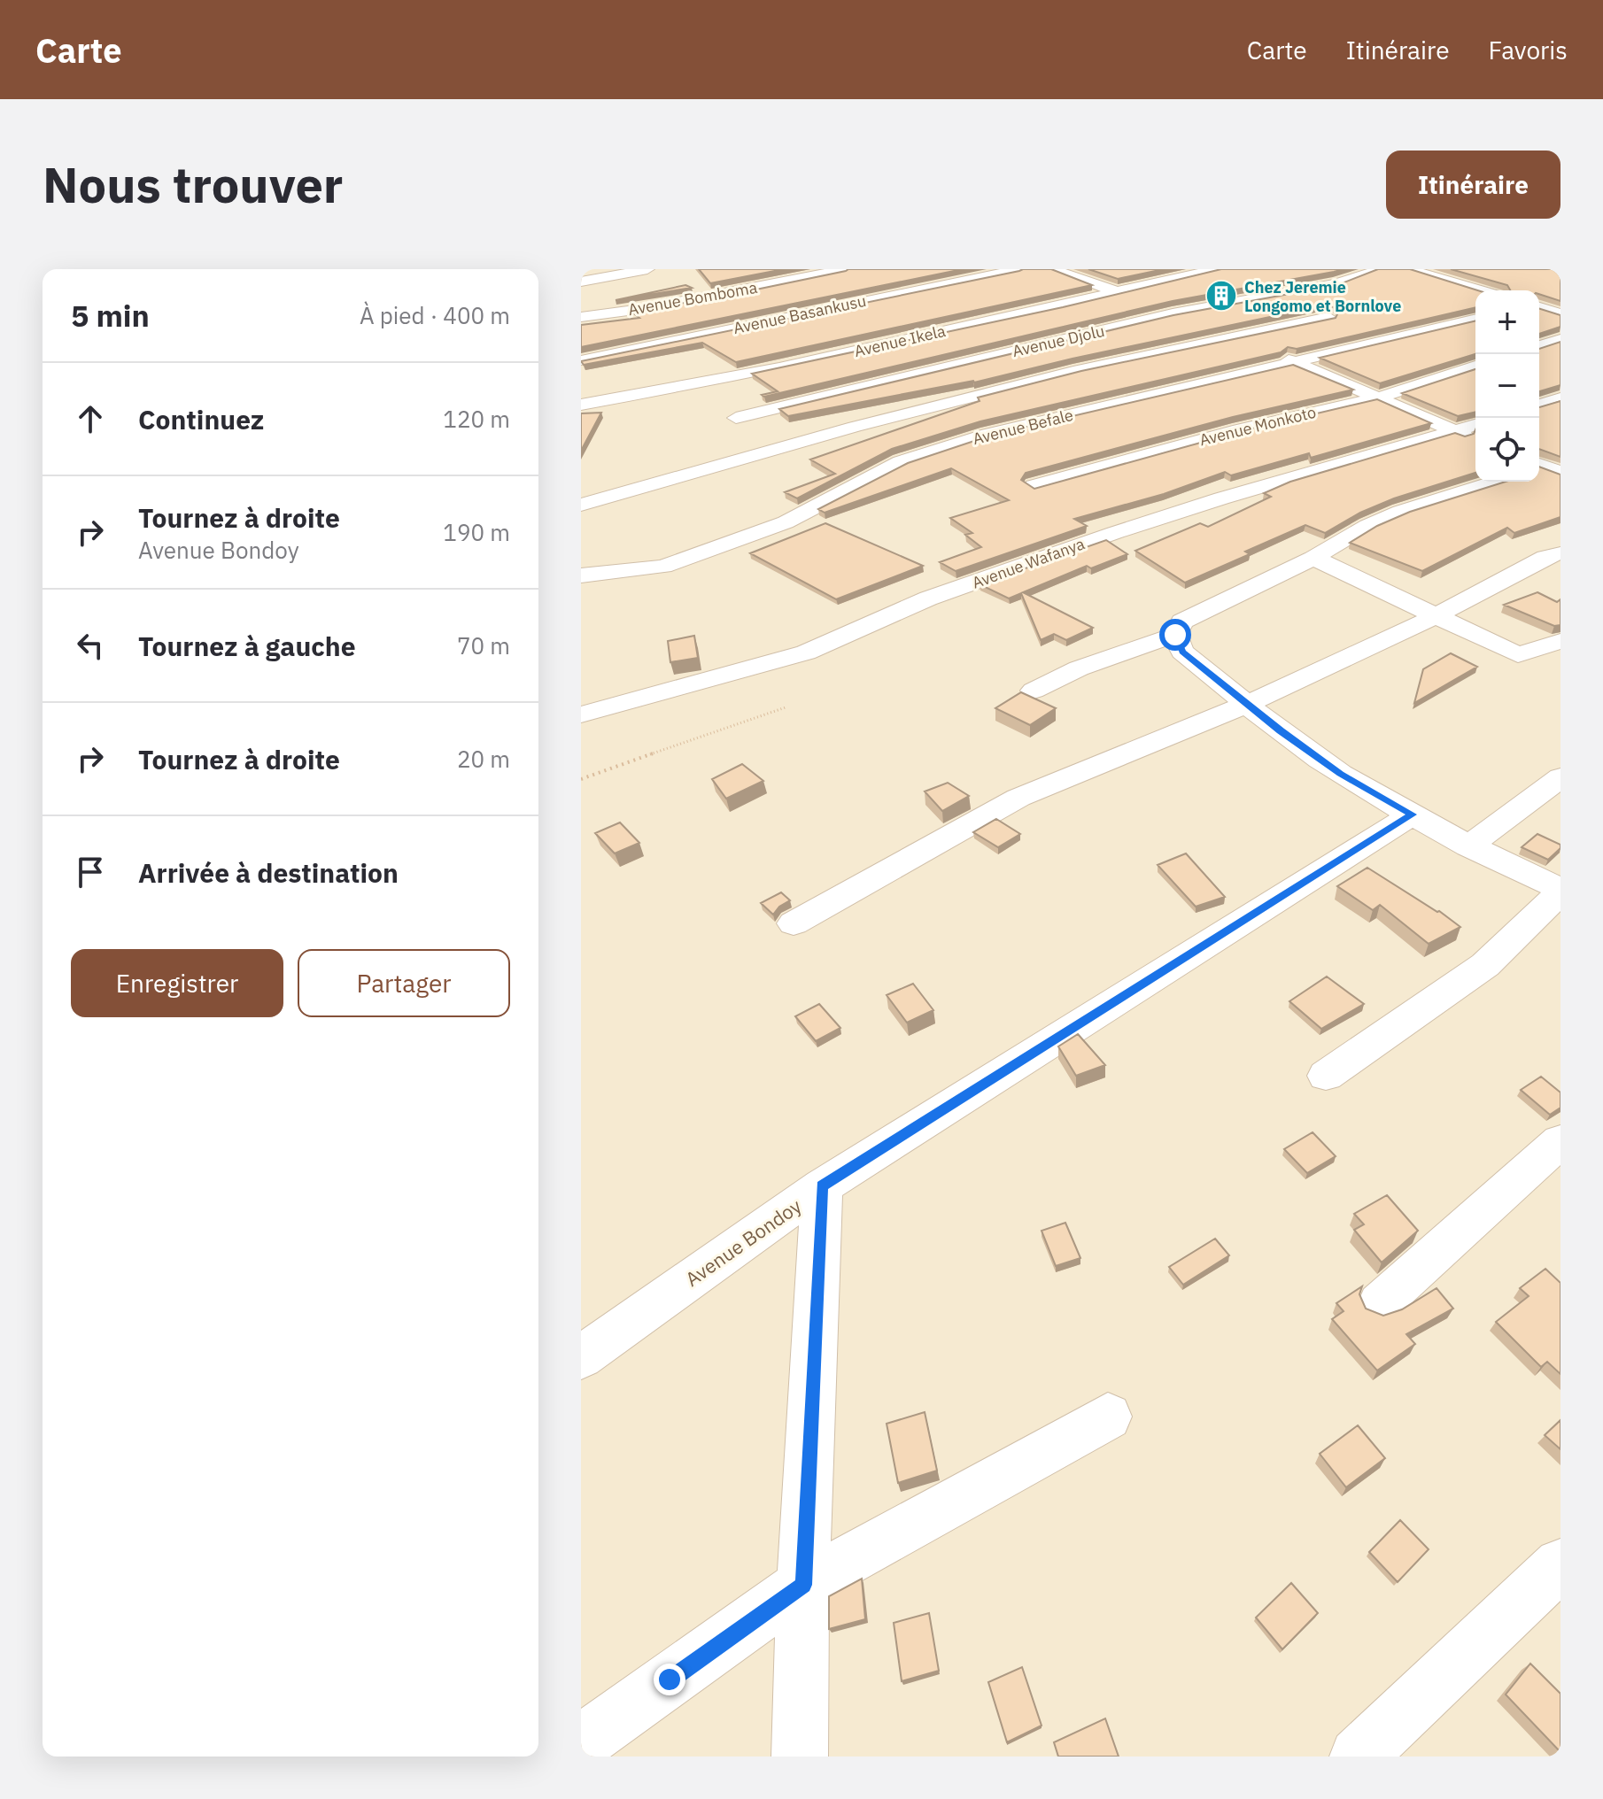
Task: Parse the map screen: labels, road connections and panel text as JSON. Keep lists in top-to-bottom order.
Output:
{
  "streets": {
    "street": [
      "Avenue Bomboma",
      "Avenue Basankusu",
      "Avenue Ikela",
      "Avenue Djolu",
      "Avenue Monkoto",
      "Avenue Befale",
      "Avenue Wafanya",
      "Avenue Bondoy"
    ]
  },
  "places": {
    "building": ["Chez Jeremie Longomo et Bornlove"]
  },
  "page": {
    "header": "Carte",
    "nav": ["Carte", "Itinéraire", "Favoris"],
    "buttons": [
      "Itinéraire",
      ["Enregistrer", "Partager"]
    ],
    "title": "Nous trouver",
    "heading": ["5 min", "À pied · 400 m"],
    "map_buttons": ["+", "−"],
    "list": [
      ["Continuez", "120 m"],
      ["Tournez à droite", "Avenue Bondoy", "190 m"],
      ["Tournez à gauche", "70 m"],
      ["Tournez à droite", "20 m"],
      "Arrivée à destination"
    ]
  }
}
